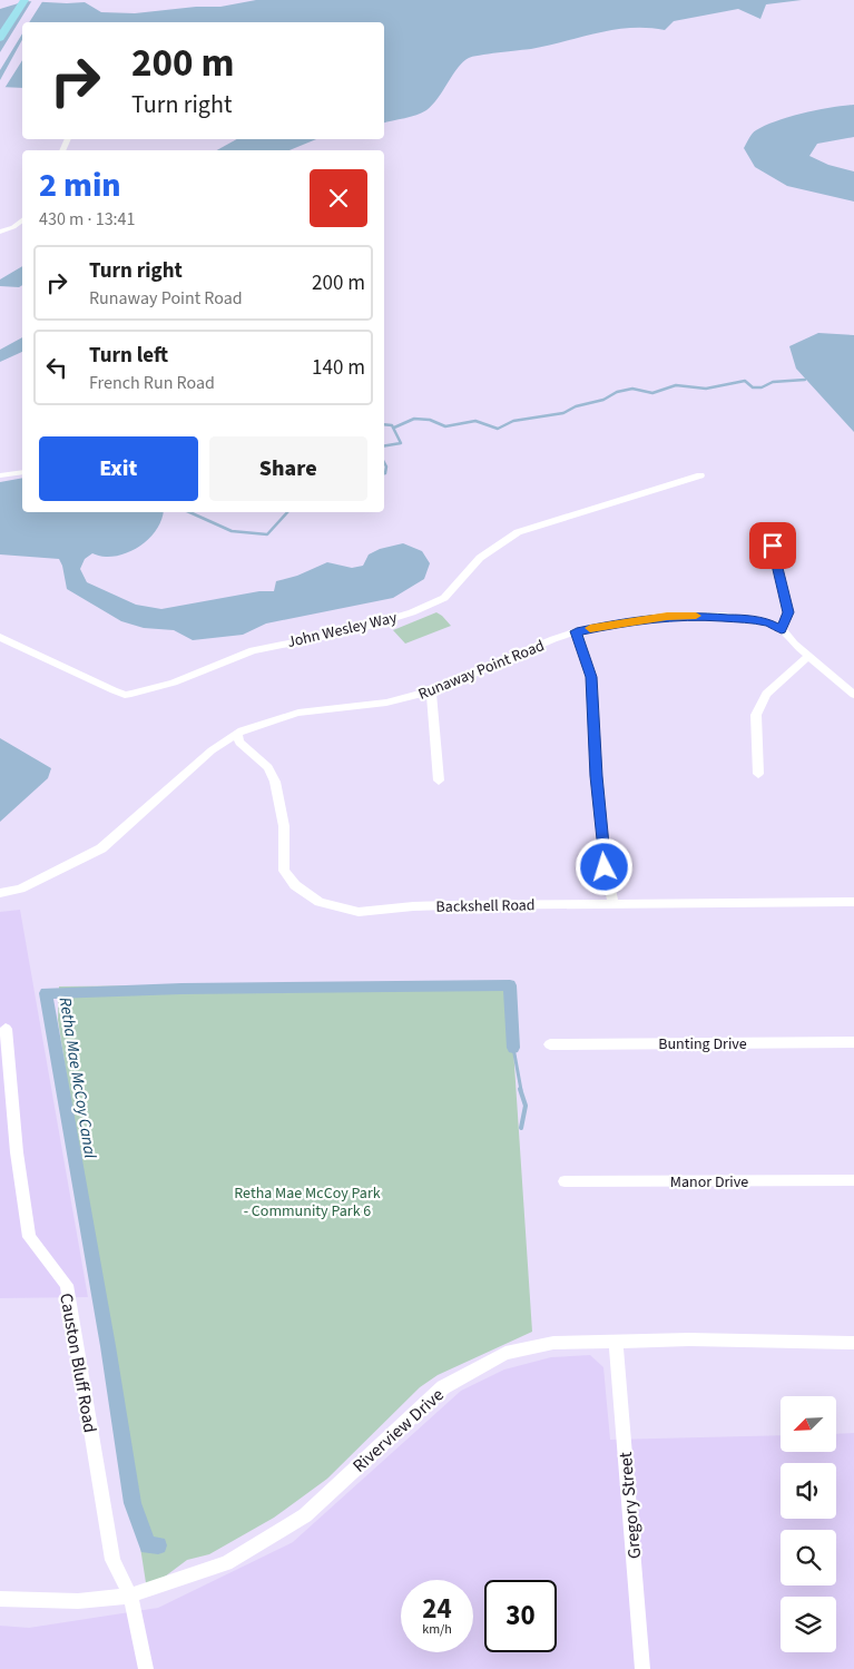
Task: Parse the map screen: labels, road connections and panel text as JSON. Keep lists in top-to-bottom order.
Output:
{
  "streets": {
    "street": [
      "John Wesley Way",
      "Runaway Point Road",
      "Backshell Road",
      "Bunting Drive",
      "Manor Drive",
      "Causton Bluff Road",
      "Riverview Drive",
      "Gregory Street"
    ]
  },
  "crossings": [
    ["Runaway Point Road", "Backshell Road"],
    ["Causton Bluff Road", "Riverview Drive"],
    ["Riverview Drive", "Gregory Street"]
  ],
  "water": ["Retha Mae McCoy Canal"],
  "parks": ["Retha Mae McCoy Park - Community Park 6"],
  "north": "bottom left",
  "page": {
    "turn": ["200 m", "Turn right"],
    "heading": ["2 min", "430 m · 13:41"],
    "list": [
      {
        "name": "Turn right",
        "note": "Runaway Point Road",
        "value": "200 m"
      },
      {
        "name": "Turn left",
        "note": "French Run Road",
        "value": "140 m"
      }
    ],
    "buttons": ["Exit", "Share"],
    "speed": "24 km/h",
    "limit": "30"
  }
}
